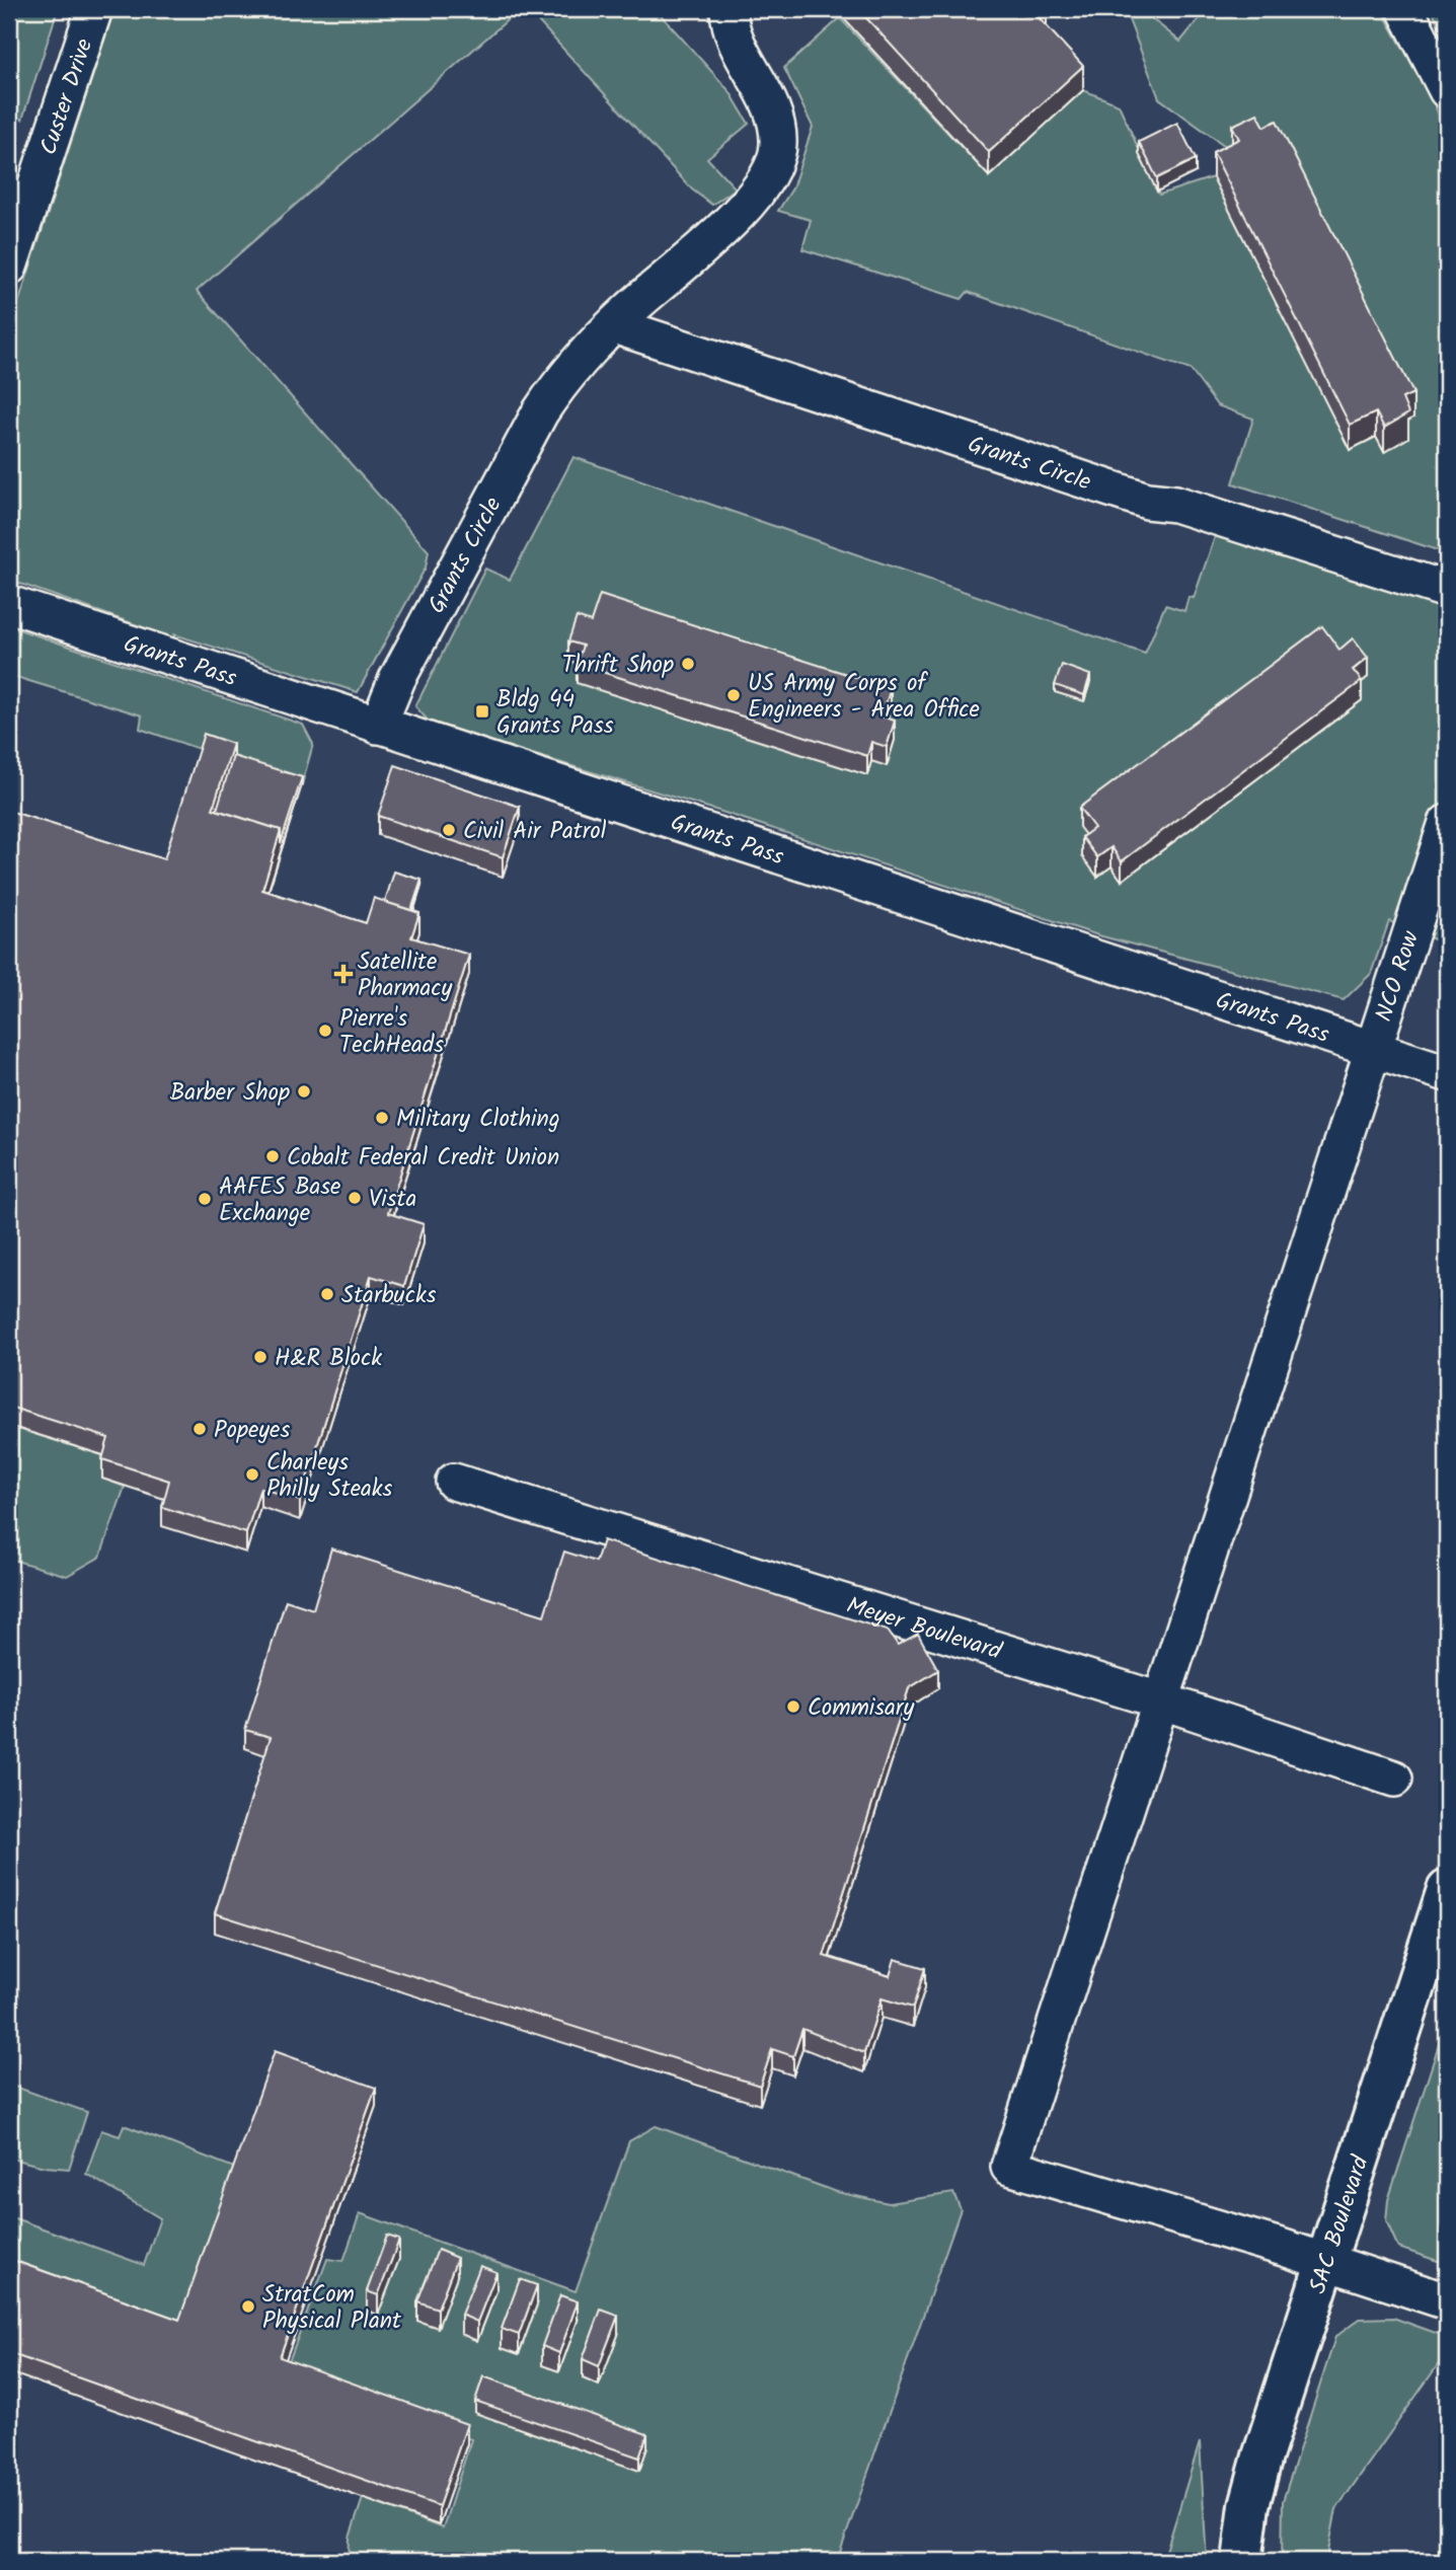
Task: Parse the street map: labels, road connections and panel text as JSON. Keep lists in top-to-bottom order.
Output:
{
  "streets": {
    "street": [
      "Custer Drive",
      "Grants Circle",
      "Grants Pass",
      "NCO Row",
      "Meyer Boulevard",
      "SAC Boulevard"
    ]
  },
  "crossings": [
    ["Grants Circle", "Grants Pass"],
    ["Grants Pass", "NCO Row"],
    ["NCO Row", "Meyer Boulevard"],
    ["NCO Row", "SAC Boulevard"]
  ],
  "places": {
    "other": [
      "Thrift Shop",
      "US Army Corps of Engineers - Area Office",
      "Civil Air Patrol",
      "Pierre's TechHeads",
      "Barber Shop",
      "Military Clothing",
      "Cobalt Federal Credit Union",
      "Vista",
      "AAFES Base Exchange",
      "Starbucks",
      "H&R Block",
      "Popeyes",
      "Charleys Philly Steaks",
      "Commisary",
      "StratCom Physical Plant"
    ],
    "transit": ["Bldg 44 Grants Pass"],
    "health": ["Satellite Pharmacy"]
  }
}
